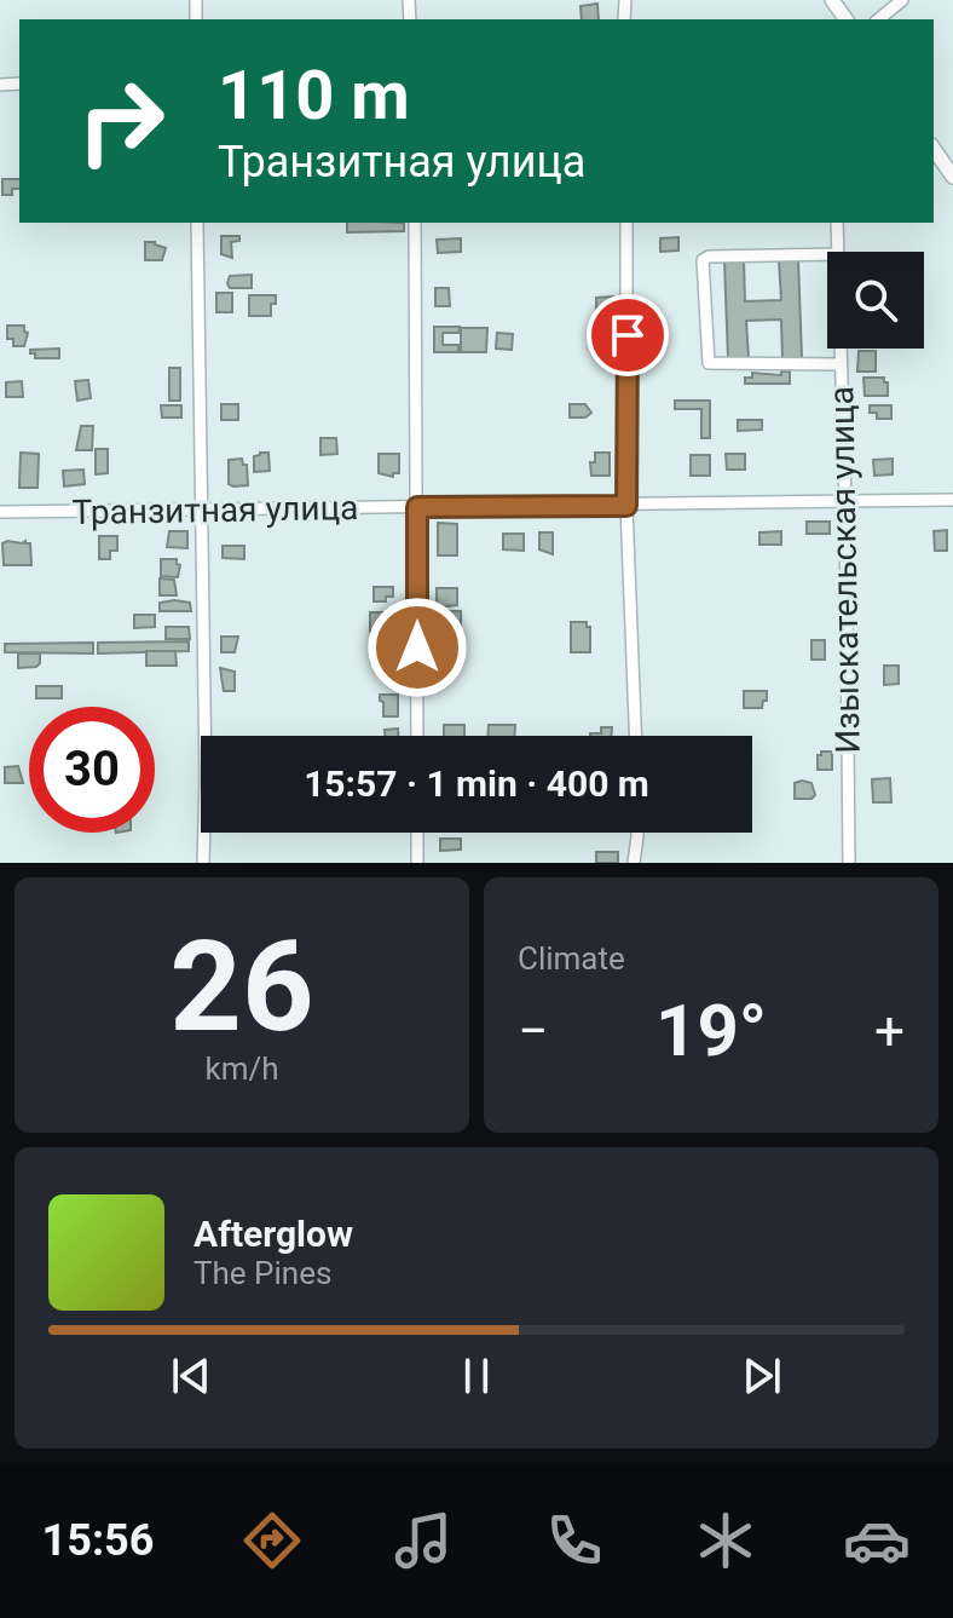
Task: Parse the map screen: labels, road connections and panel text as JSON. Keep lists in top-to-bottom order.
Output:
{
  "streets": {
    "street": ["Транзитная улица", "Изыскательская улица"]
  },
  "crossings": [
    ["Транзитная улица", "Изыскательская улица"]
  ],
  "page": {
    "turn": ["110 m", "Транзитная улица"],
    "limit": "30",
    "trip": "15:57 · 1 min · 400 m",
    "tile": [
      ["26", "km/h"],
      "Climate"
    ],
    "heat": ["−", "19°", "+"],
    "song": ["Afterglow", "The Pines"],
    "tabs": "15:56"
  }
}
